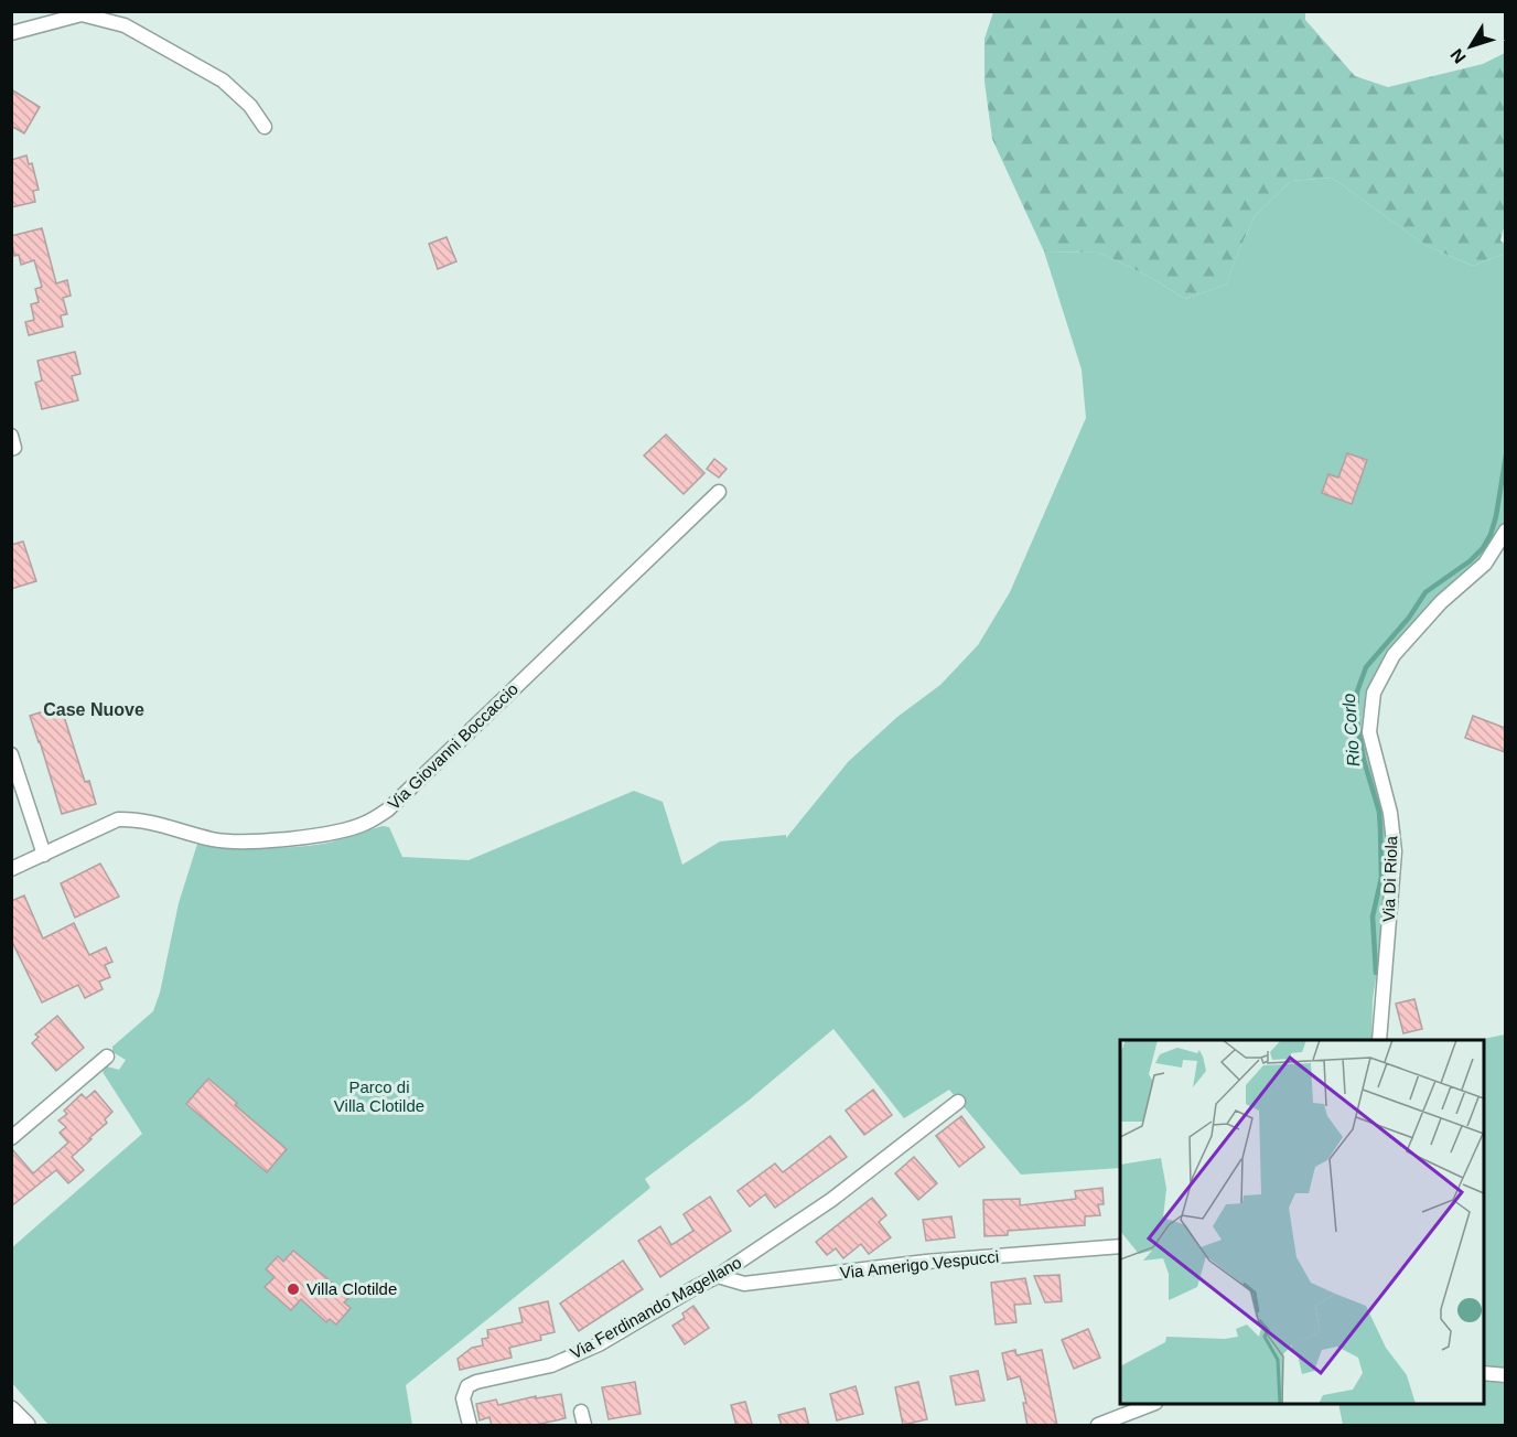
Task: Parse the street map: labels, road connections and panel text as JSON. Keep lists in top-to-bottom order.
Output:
{
  "streets": {
    "street": [
      "Via Giovanni Boccaccio",
      "Via Di Riola",
      "Via Amerigo Vespucci",
      "Via Ferdinando Magellano"
    ]
  },
  "crossings": [
    ["Via Amerigo Vespucci", "Via Ferdinando Magellano"]
  ],
  "districts": ["Case Nuove"],
  "water": ["Rio Corlo"],
  "parks": ["Parco di Villa Clotilde"],
  "places": ["Villa Clotilde"],
  "north": "bottom left"
}
